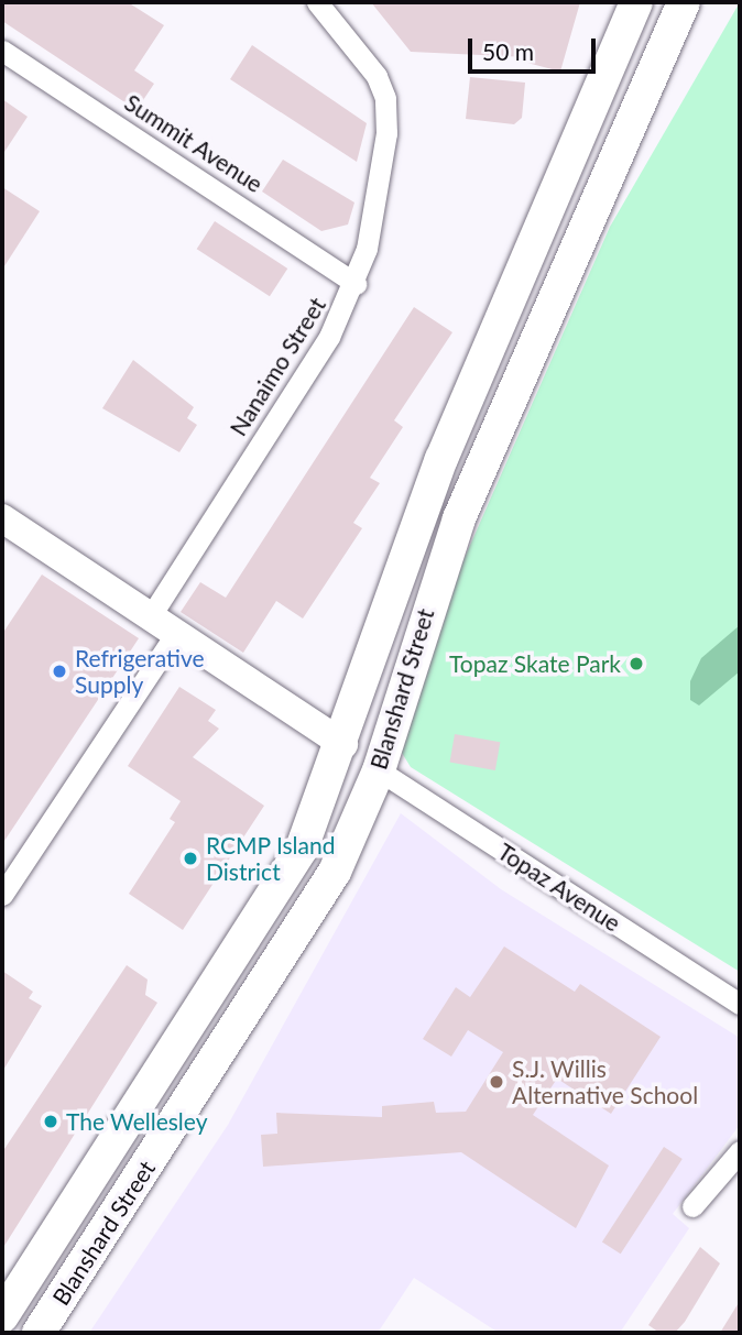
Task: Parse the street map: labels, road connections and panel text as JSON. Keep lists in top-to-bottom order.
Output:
{
  "streets": {
    "main road": ["Blanshard Street"],
    "street": ["Summit Avenue", "Nanaimo Street", "Topaz Avenue"]
  },
  "crossings": [
    ["Summit Avenue", "Nanaimo Street"],
    ["Blanshard Street", "Topaz Avenue"]
  ],
  "places": [
    "Topaz Skate Park",
    "Refrigerative Supply",
    "RCMP Island District",
    "S.J. Willis Alternative School",
    "The Wellesley"
  ],
  "scale_bar": "50 m"
}
